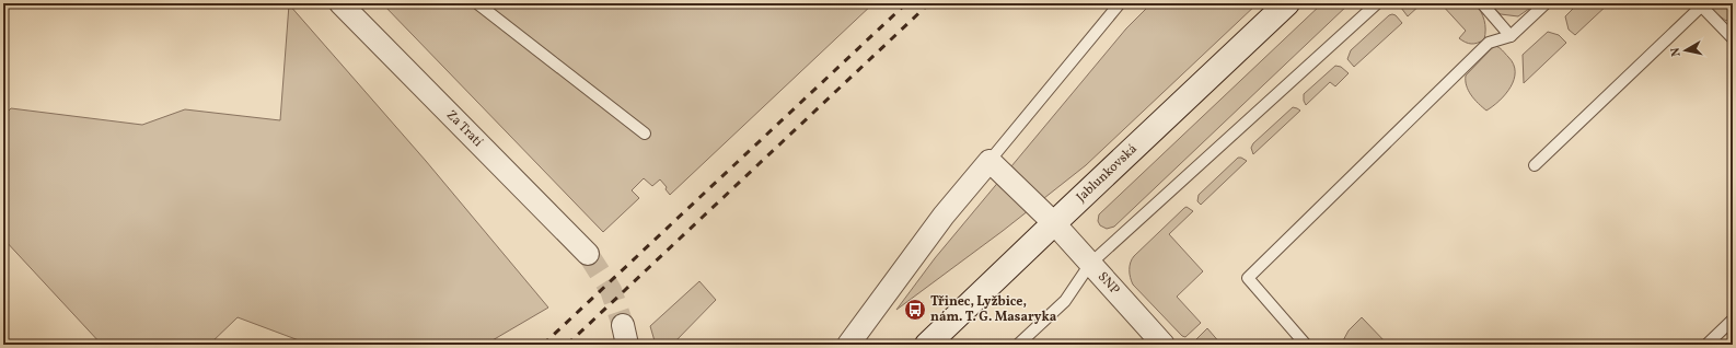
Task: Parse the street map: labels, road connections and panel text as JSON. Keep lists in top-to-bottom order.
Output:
{
  "streets": {
    "main road": ["Jablunkovská"],
    "street": ["Za Tratí", "SNP"]
  },
  "crossings": [
    ["Jablunkovská", "SNP"]
  ],
  "places": {
    "bus stop": ["Třinec, Lyžbice, nám. T. G. Masaryka"]
  },
  "north": "left"
}
